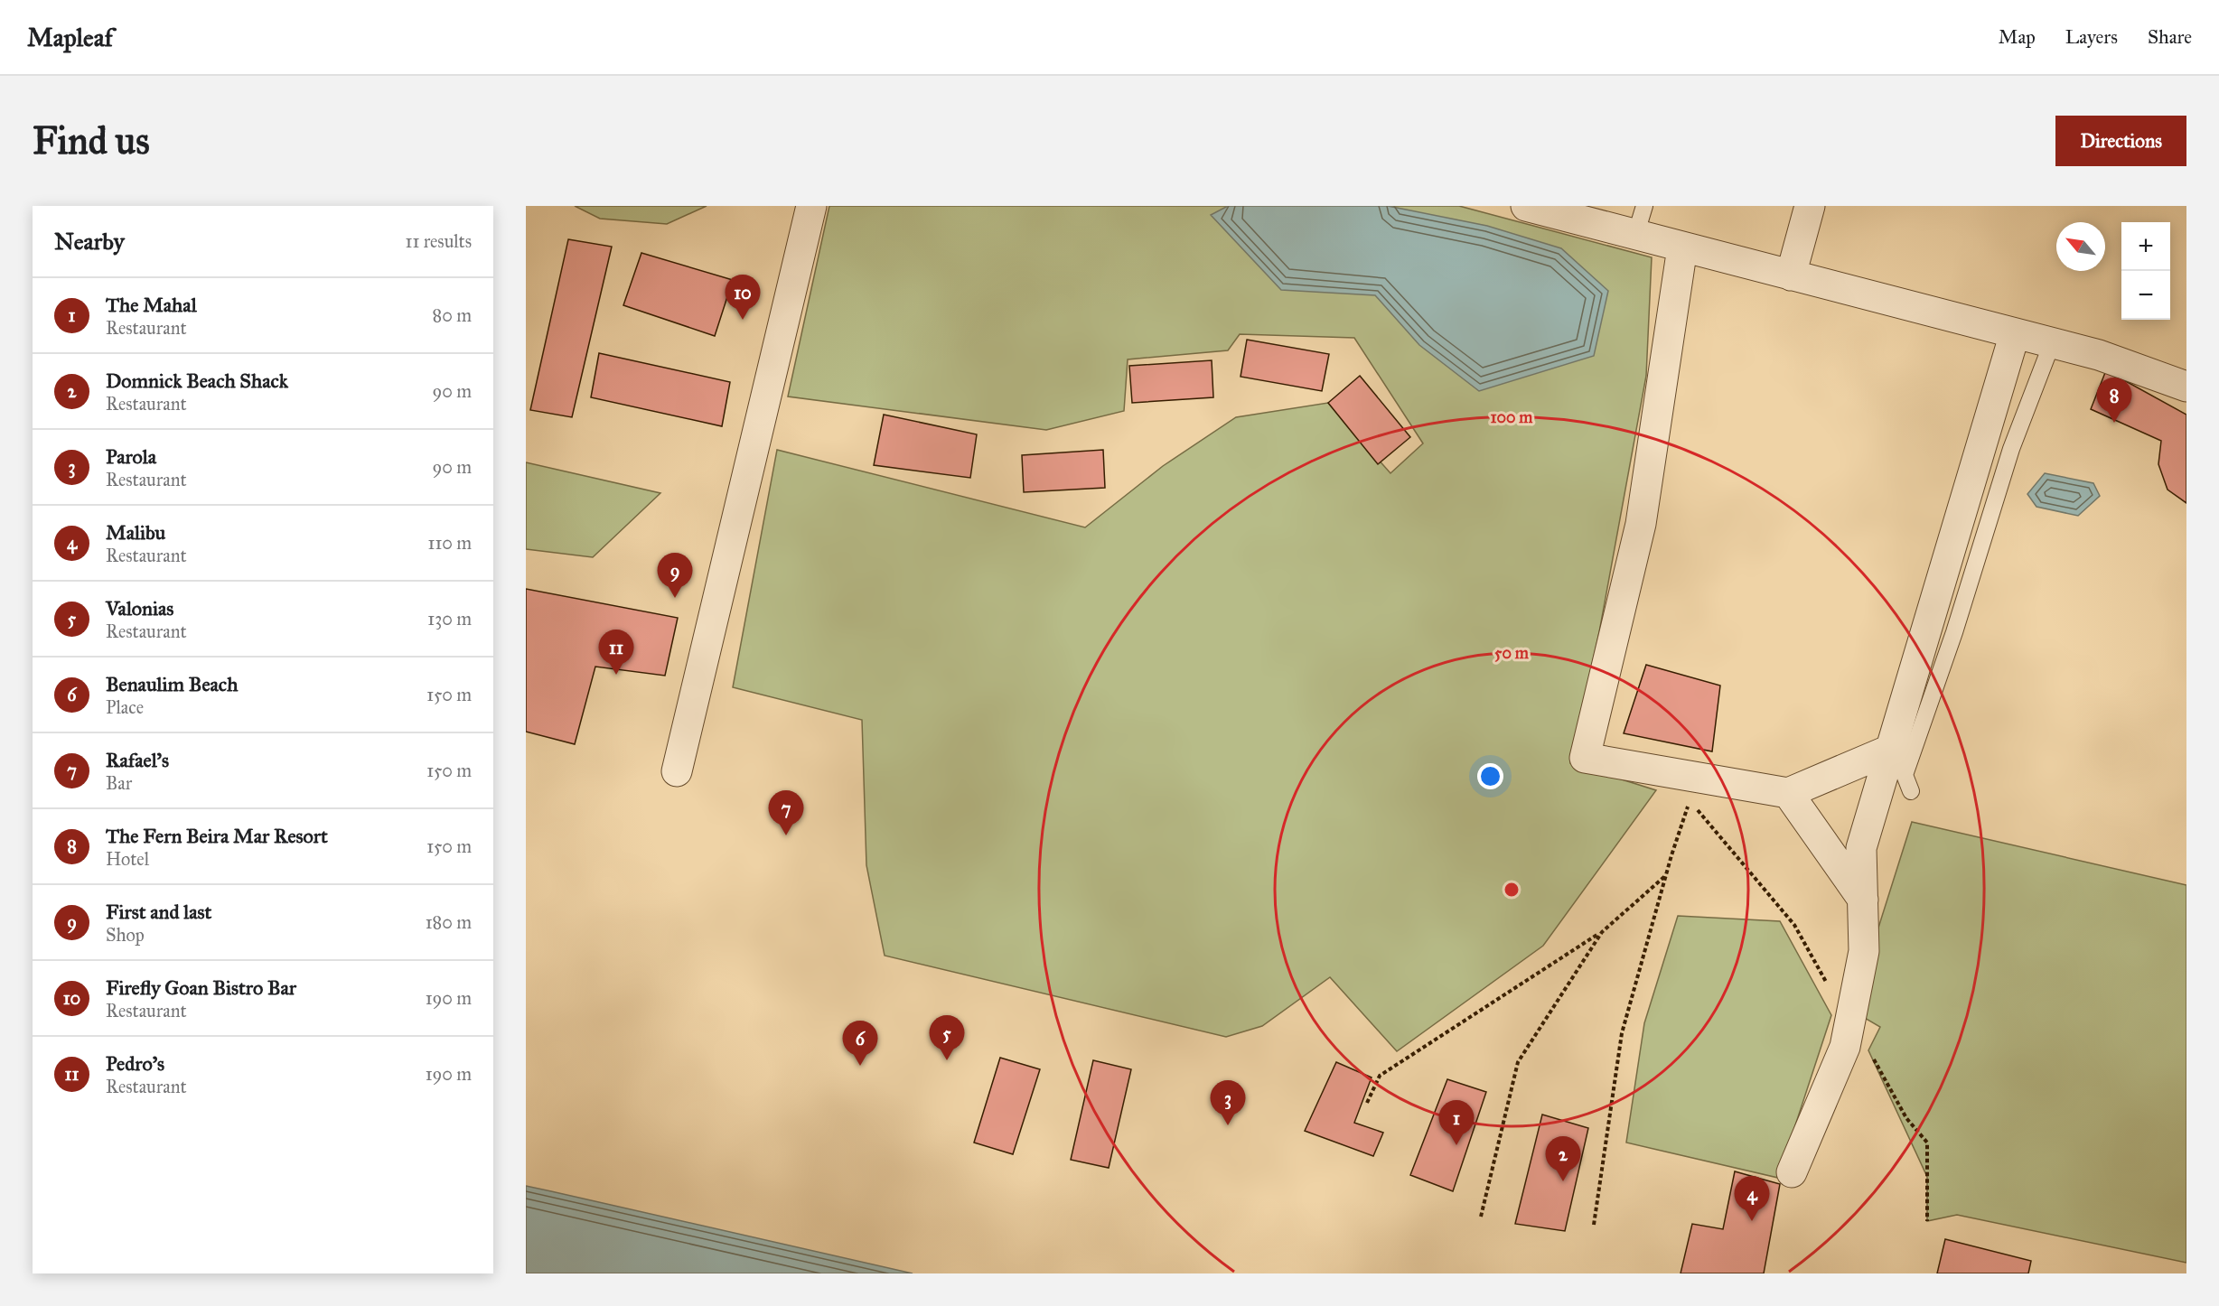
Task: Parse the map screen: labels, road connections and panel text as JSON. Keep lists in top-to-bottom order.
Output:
{
  "north": "top left",
  "page": {
    "header": "Mapleaf",
    "nav": ["Map", "Layers", "Share"],
    "buttons": "Directions",
    "title": "Find us",
    "heading": ["Nearby", "11 results"],
    "map_buttons": ["+", "−"],
    "pins": [
      "10",
      "8",
      "9",
      "11",
      "7",
      "5",
      "6",
      "3",
      "1",
      "2",
      "4"
    ],
    "list": [
      {
        "mark": "1",
        "name": "The Mahal",
        "note": "Restaurant",
        "value": "80 m"
      },
      {
        "mark": "2",
        "name": "Domnick Beach Shack",
        "note": "Restaurant",
        "value": "90 m"
      },
      {
        "mark": "3",
        "name": "Parola",
        "note": "Restaurant",
        "value": "90 m"
      },
      {
        "mark": "4",
        "name": "Malibu",
        "note": "Restaurant",
        "value": "110 m"
      },
      {
        "mark": "5",
        "name": "Valonias",
        "note": "Restaurant",
        "value": "130 m"
      },
      {
        "mark": "6",
        "name": "Benaulim Beach",
        "note": "Place",
        "value": "150 m"
      },
      {
        "mark": "7",
        "name": "Rafael's",
        "note": "Bar",
        "value": "150 m"
      },
      {
        "mark": "8",
        "name": "The Fern Beira Mar Resort",
        "note": "Hotel",
        "value": "150 m"
      },
      {
        "mark": "9",
        "name": "First and last",
        "note": "Shop",
        "value": "180 m"
      },
      {
        "mark": "10",
        "name": "Firefly Goan Bistro Bar",
        "note": "Restaurant",
        "value": "190 m"
      },
      {
        "mark": "11",
        "name": "Pedro's",
        "note": "Restaurant",
        "value": "190 m"
      }
    ]
  },
  "rings": ["100 m", "50 m"]
}
